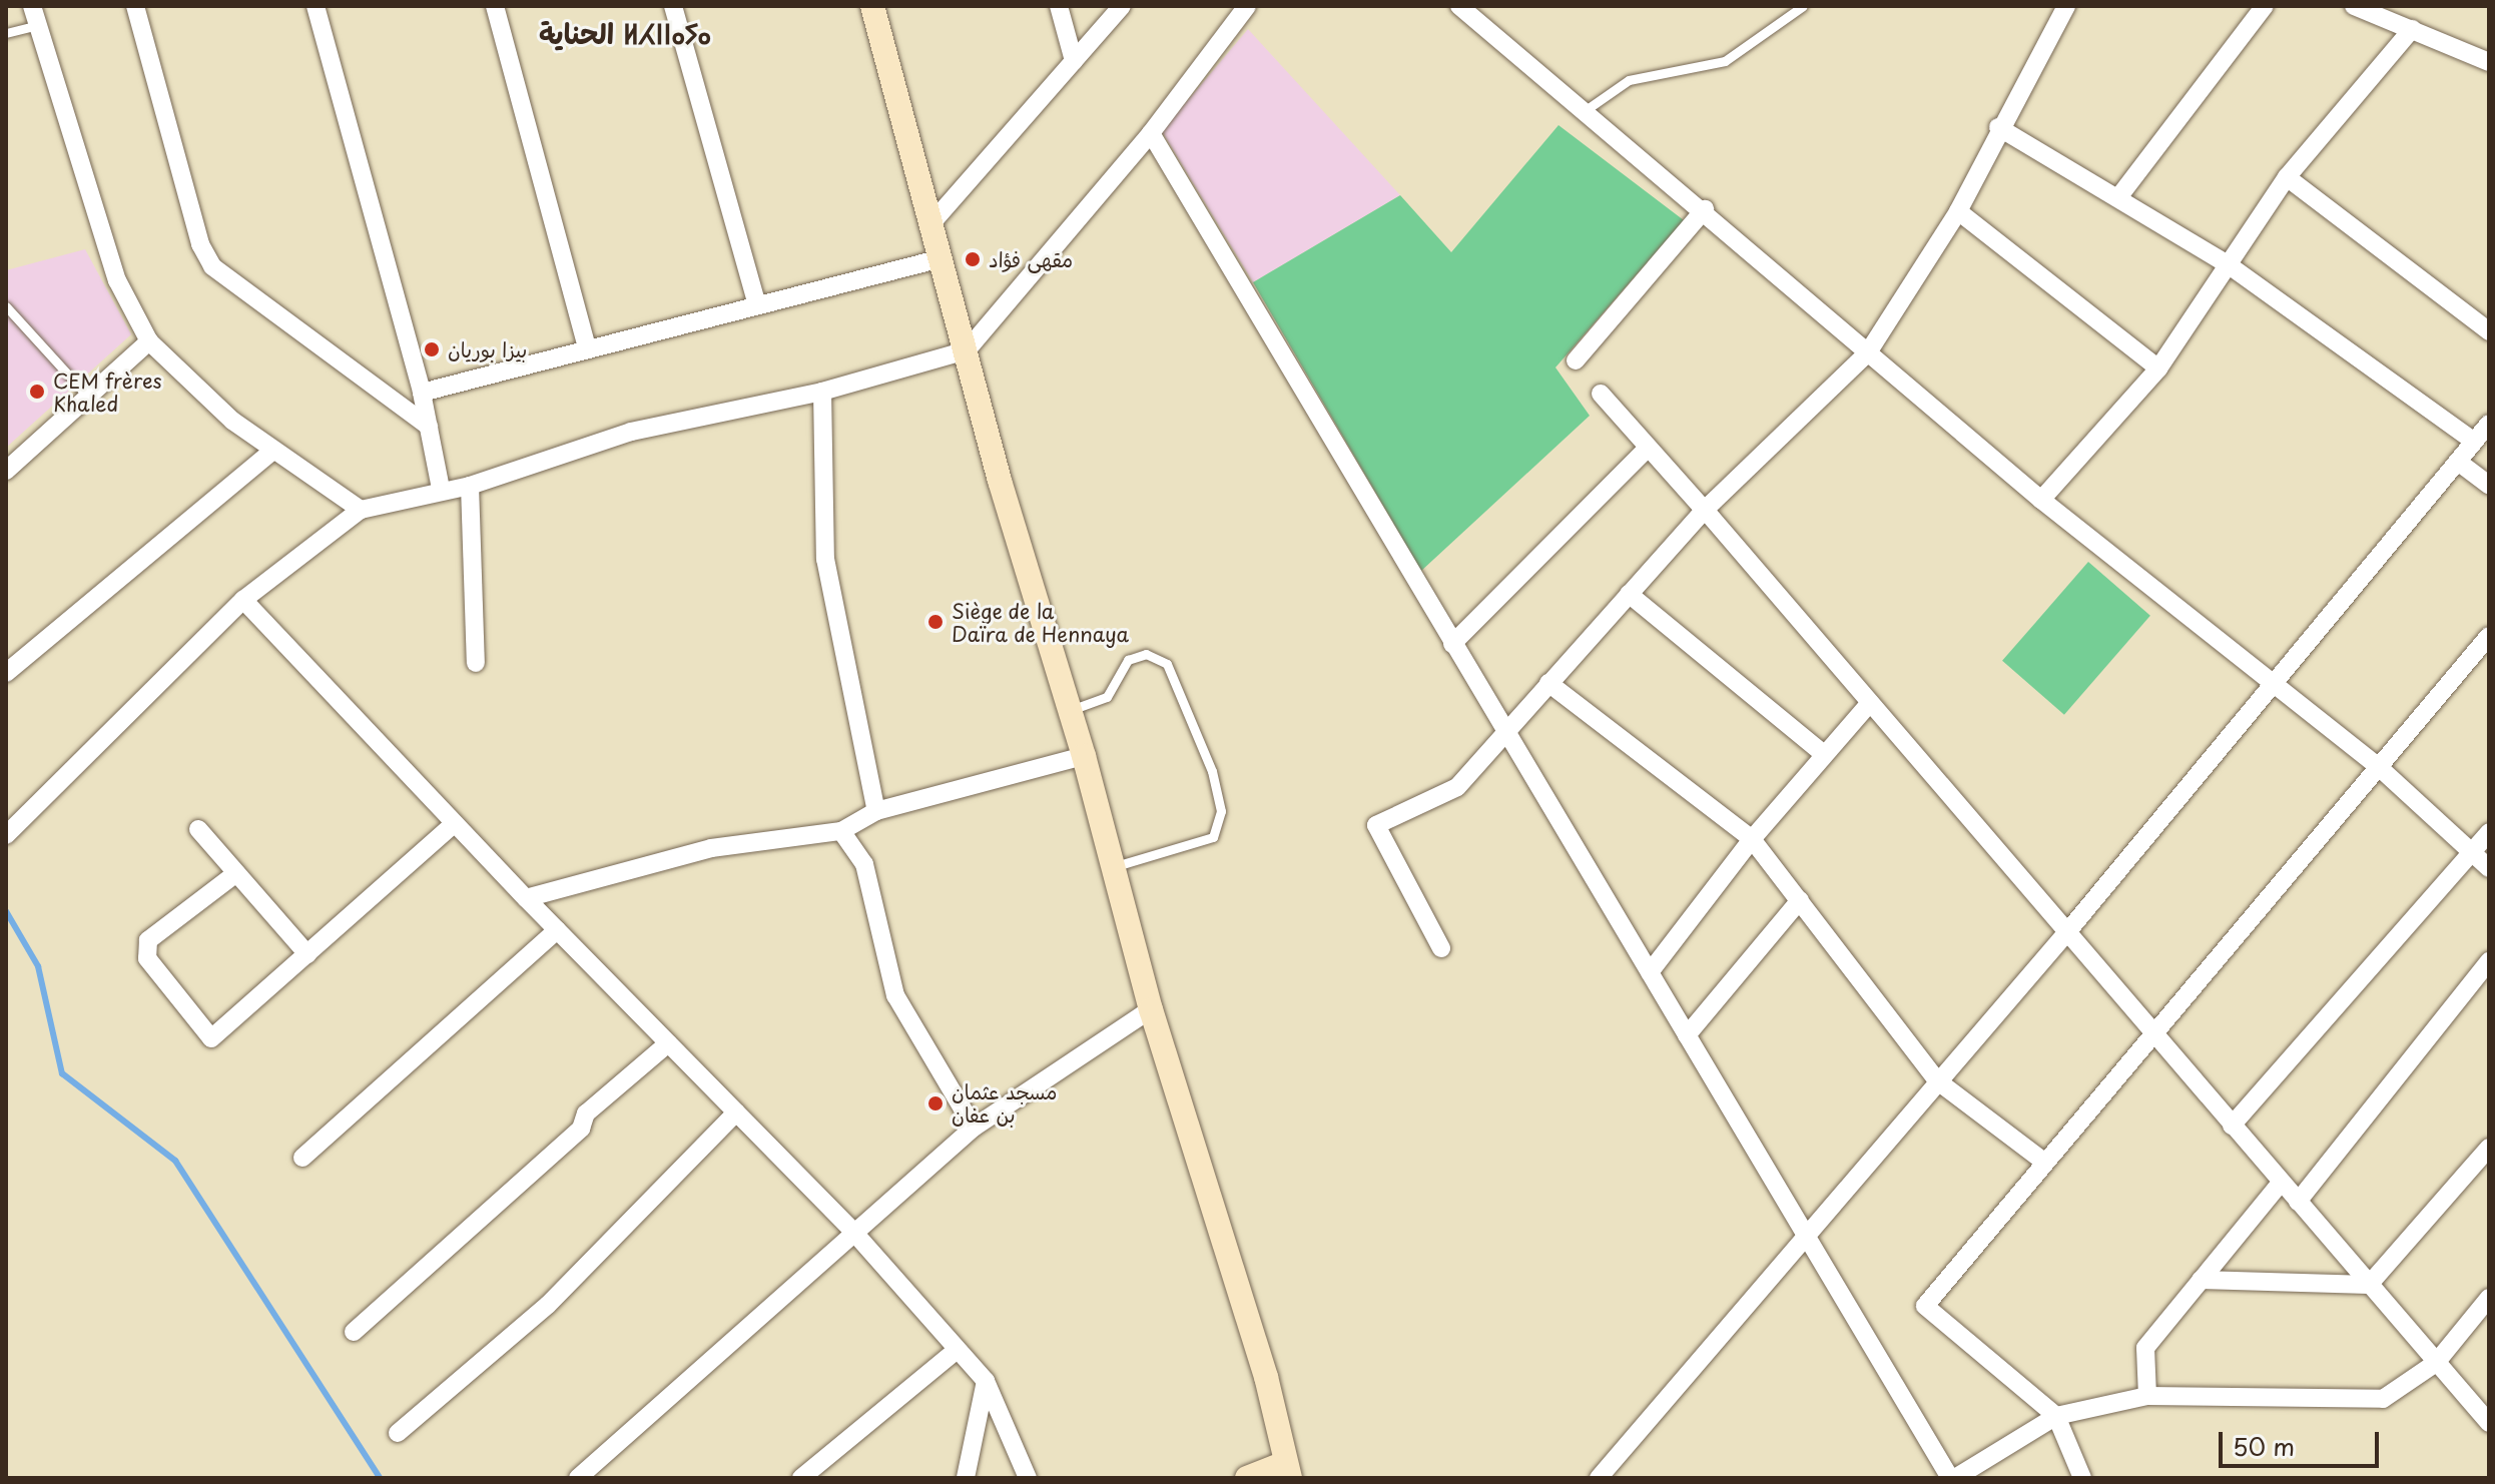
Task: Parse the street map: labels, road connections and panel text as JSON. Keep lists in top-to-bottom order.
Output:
{
  "districts": ["الحناية ⵍⵃⵏⵏⴰⵢⴰ"],
  "places": [
    "مقهى فؤاد",
    "بيزا بوريان",
    "CEM frères Khaled",
    "Siège de la Daïra de Hennaya",
    "مسجد عثمان بن عفان"
  ],
  "scale_bar": "50 m"
}
